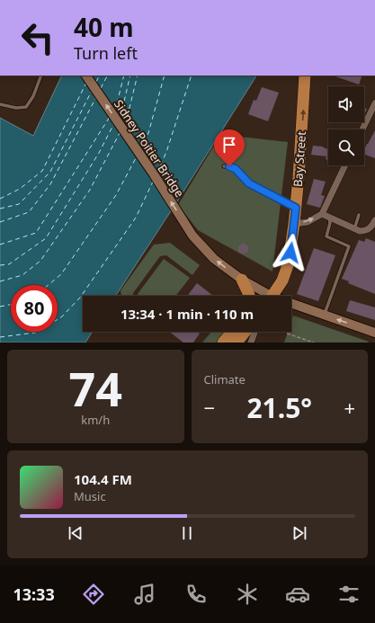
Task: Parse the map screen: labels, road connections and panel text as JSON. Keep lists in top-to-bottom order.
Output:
{
  "streets": {
    "highway": ["Bay Street"],
    "main road": ["Sidney Poitier Bridge"]
  },
  "one_way": ["Sidney Poitier Bridge", "Bay Street"],
  "page": {
    "turn": ["40 m", "Turn left"],
    "limit": "80",
    "trip": "13:34 · 1 min · 110 m",
    "tile": [
      ["74", "km/h"],
      "Climate"
    ],
    "heat": ["−", "21.5°", "+"],
    "song": ["104.4 FM", "Music"],
    "tabs": "13:33"
  }
}
